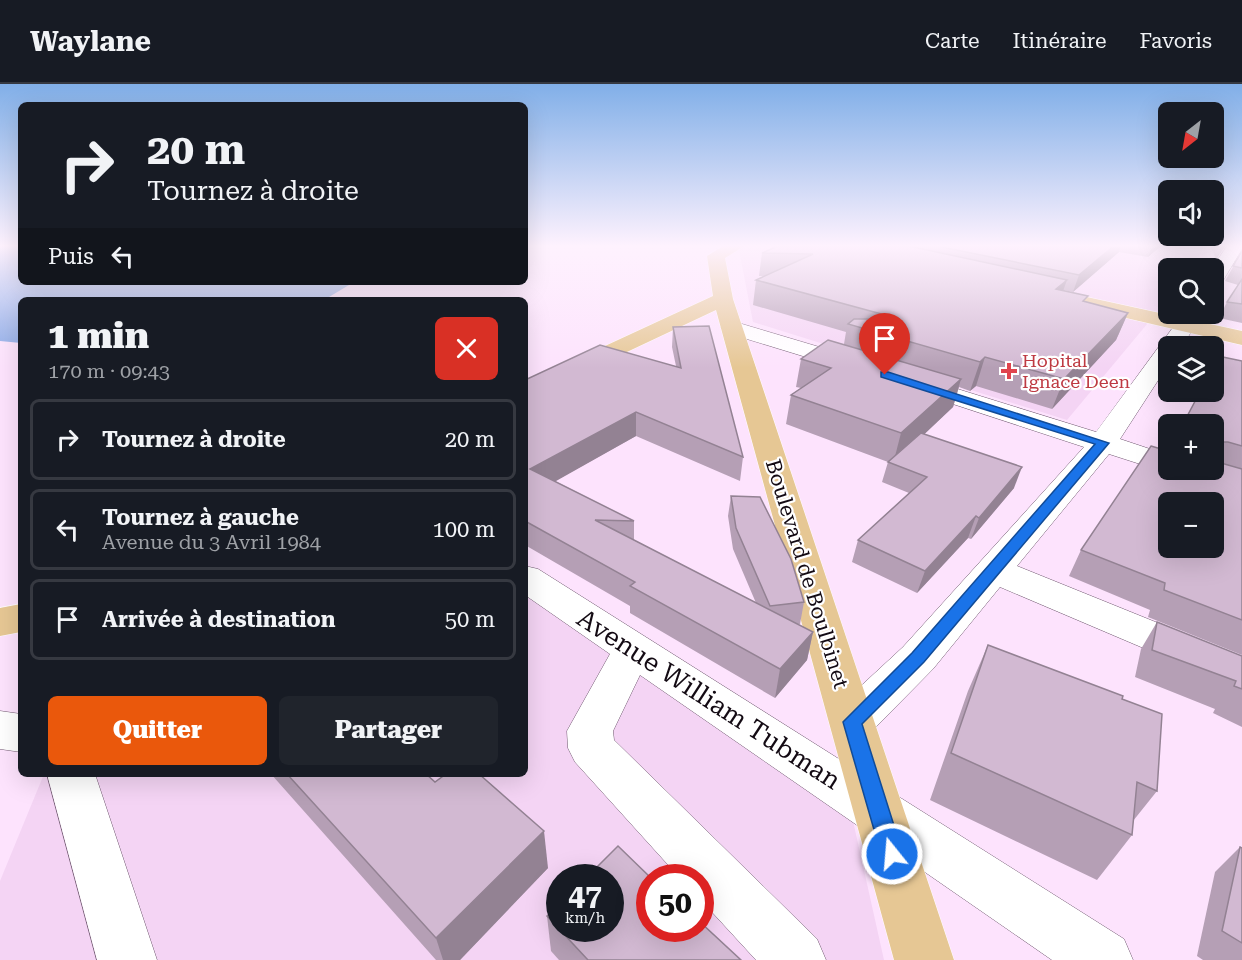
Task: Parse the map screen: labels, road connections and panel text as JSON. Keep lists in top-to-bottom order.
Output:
{
  "streets": {
    "main road": ["Boulevard de Boulbinet"],
    "street": ["Avenue William Tubman"]
  },
  "crossings": [
    ["Boulevard de Boulbinet", "Avenue William Tubman"]
  ],
  "places": {
    "health": ["Hopital Ignace Deen"]
  },
  "north": "bottom left",
  "page": {
    "header": "Waylane",
    "nav": ["Carte", "Itinéraire", "Favoris"],
    "map_buttons": ["+", "−"],
    "turn": ["20 m", "Tournez à droite"],
    "then": "Puis",
    "heading": ["1 min", "170 m · 09:43"],
    "list": [
      {
        "name": "Tournez à droite",
        "value": "20 m"
      },
      {
        "name": "Tournez à gauche",
        "note": "Avenue du 3 Avril 1984",
        "value": "100 m"
      },
      {
        "name": "Arrivée à destination",
        "value": "50 m"
      }
    ],
    "buttons": ["Quitter", "Partager"],
    "speed": "47 km/h",
    "limit": "50"
  }
}
